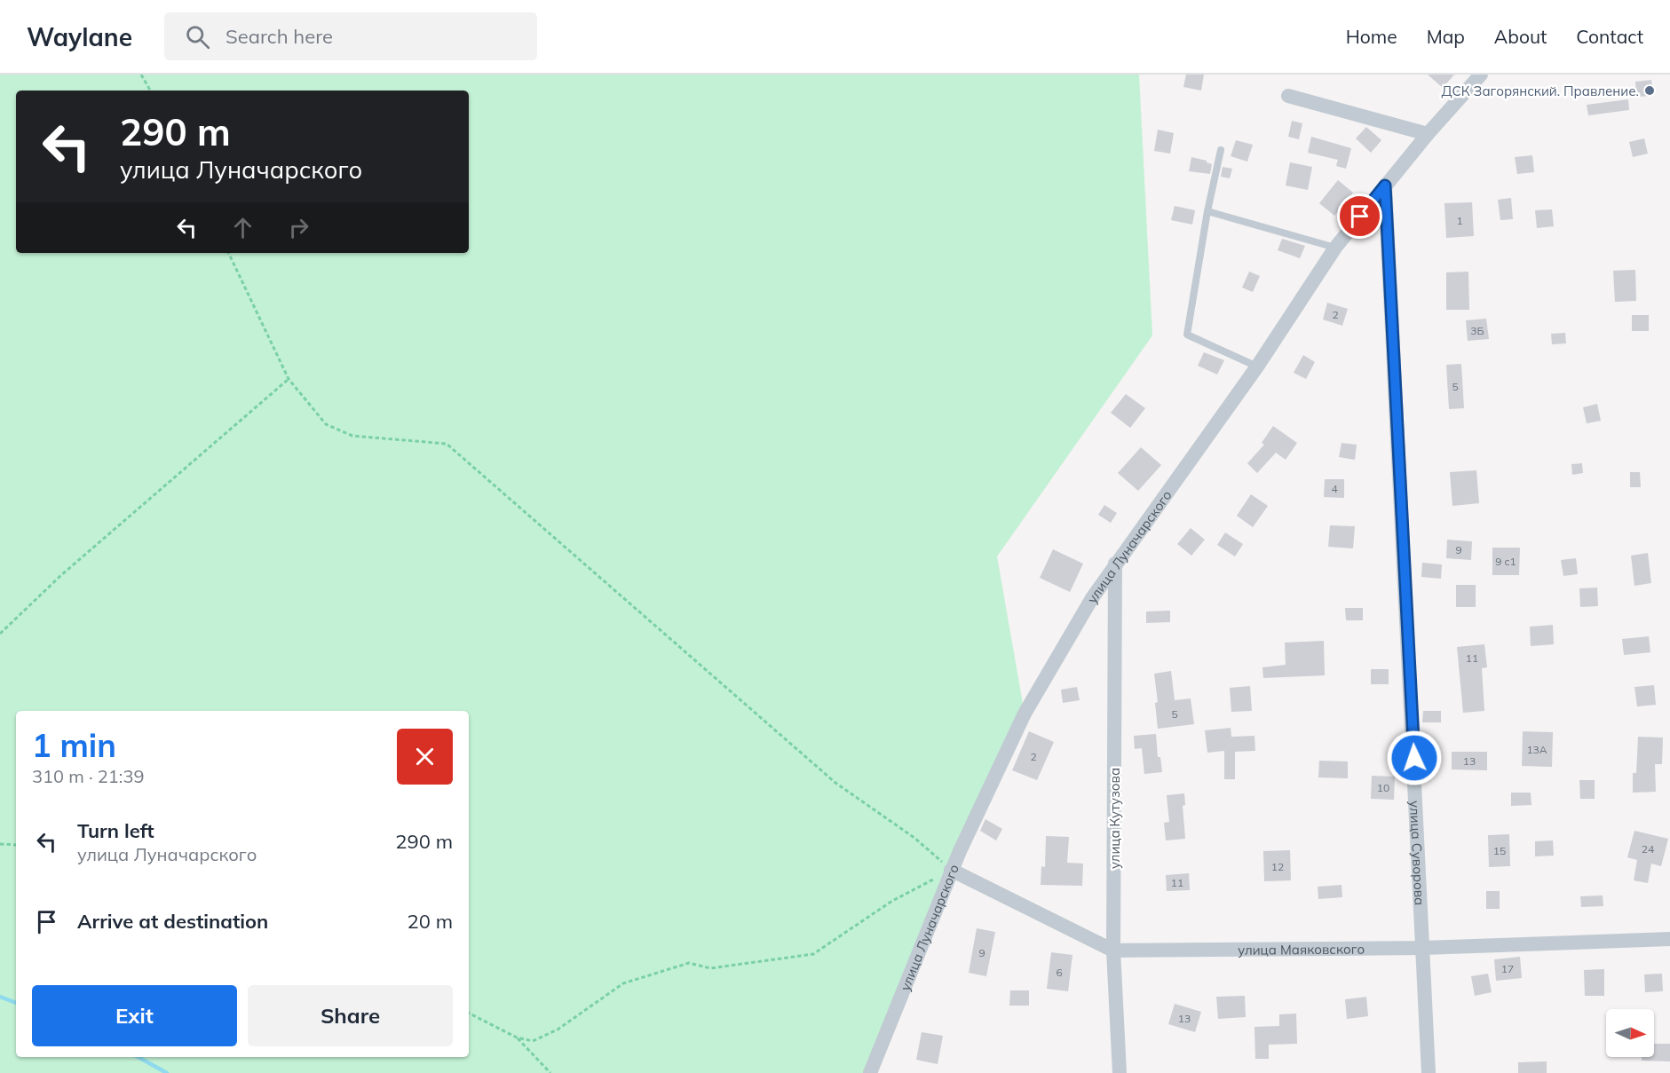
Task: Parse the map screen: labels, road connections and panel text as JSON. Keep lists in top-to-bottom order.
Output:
{
  "streets": {
    "street": [
      "улица Луначарского",
      "улица Кутузова",
      "улица Суворова",
      "улица Маяковского"
    ]
  },
  "crossings": [
    ["улица Луначарского", "улица Кутузова"],
    ["улица Луначарского", "улица Суворова"],
    ["улица Луначарского", "улица Маяковского"],
    ["улица Кутузова", "улица Маяковского"],
    ["улица Суворова", "улица Маяковского"]
  ],
  "places": ["ДСК Загорянский. Правление."],
  "house_numbers": [
    "1",
    "2",
    "3Б",
    "5",
    "4",
    "9",
    "9 с1",
    "11",
    "5",
    "13А",
    "2",
    "13",
    "10",
    "24",
    "15",
    "12",
    "11",
    "9",
    "17",
    "6",
    "13"
  ],
  "north": "right",
  "page": {
    "header": "Waylane",
    "search": "Search here",
    "nav": [
      "Home",
      "Map",
      "About",
      "Contact"
    ],
    "turn": ["290 m", "улица Луначарского"],
    "heading": ["1 min", "310 m · 21:39"],
    "list": [
      {
        "name": "Turn left",
        "note": "улица Луначарского",
        "value": "290 m"
      },
      {
        "name": "Arrive at destination",
        "value": "20 m"
      }
    ],
    "buttons": ["Exit", "Share"]
  }
}
